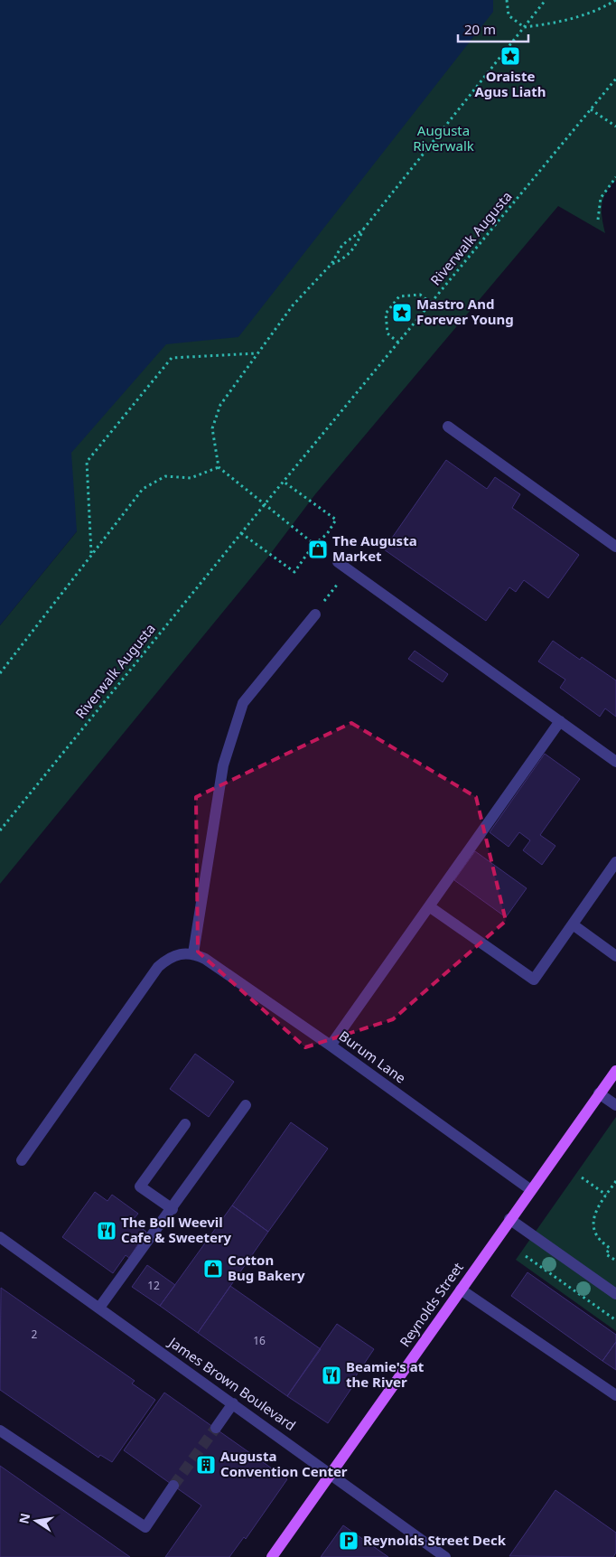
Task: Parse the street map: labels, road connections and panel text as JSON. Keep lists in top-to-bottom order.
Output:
{
  "streets": {
    "main road": ["Reynolds Street"],
    "street": ["Burum Lane", "James Brown Boulevard"],
    "path": ["Riverwalk Augusta"]
  },
  "crossings": [
    ["Burum Lane", "Reynolds Street"],
    ["Reynolds Street", "James Brown Boulevard"]
  ],
  "parks": ["Augusta Riverwalk"],
  "places": {
    "place": ["Oraiste Agus Liath", "Mastro And Forever Young"],
    "shop": ["The Augusta Market", "Cotton Bug Bakery"],
    "restaurant": ["The Boll Weevil Cafe & Sweetery", "Beamie's at the River"],
    "building": ["Augusta Convention Center"],
    "parking": ["Reynolds Street Deck"]
  },
  "house_numbers": ["12", "2", "16"],
  "scale_bar": "20 m",
  "north": "left"
}
